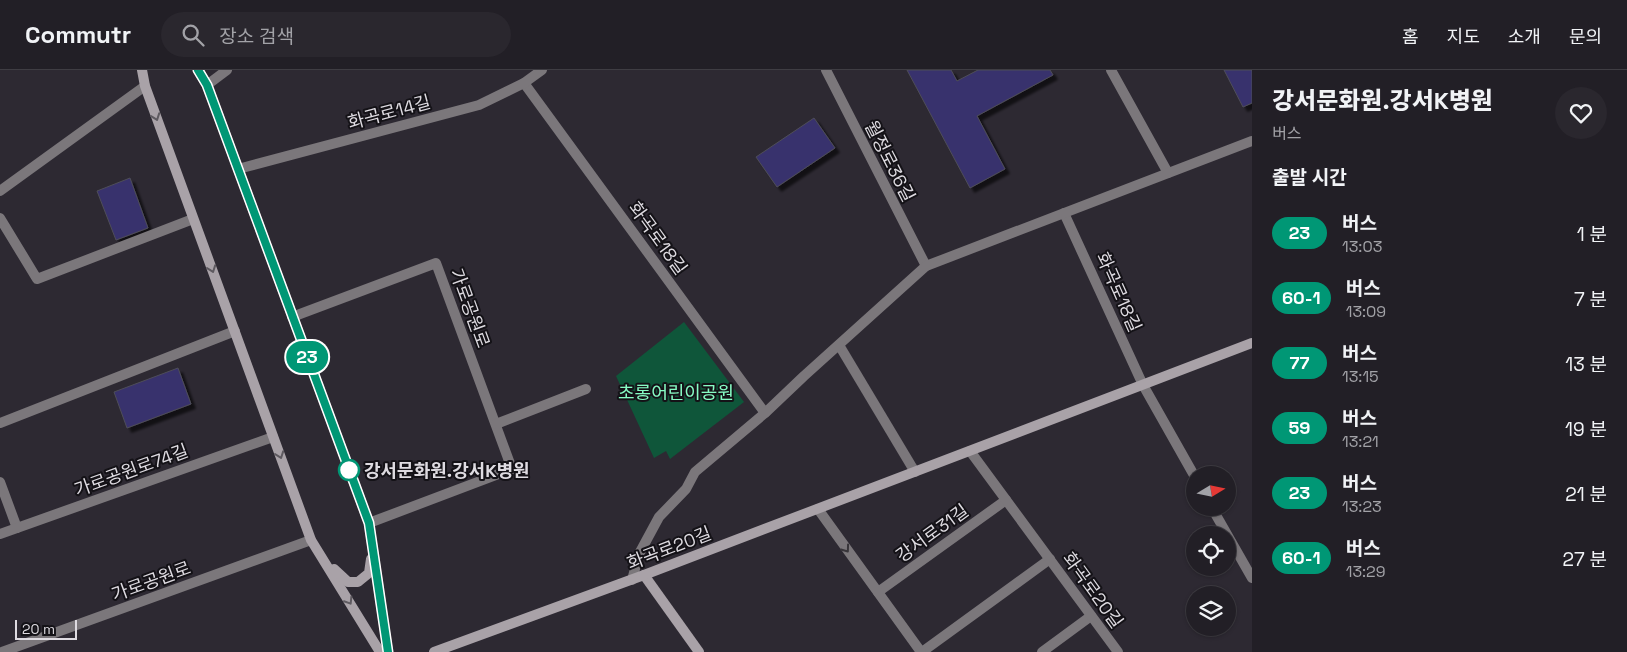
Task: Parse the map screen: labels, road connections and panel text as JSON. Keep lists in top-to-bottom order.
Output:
{
  "streets": {
    "main road": ["화곡로20길"],
    "street": [
      "화곡로14길",
      "월정로36길",
      "화곡로18길",
      "가로공원로",
      "가로공원로74길",
      "강서로31길"
    ]
  },
  "crossings": [
    ["화곡로14길", "화곡로18길"],
    ["화곡로18길", "화곡로20길"],
    ["강서로31길", "화곡로20길"]
  ],
  "parks": ["초롱어린이공원"],
  "places": ["강서문화원.강서K병원"],
  "lines": ["bus line 23"],
  "scale_bar": "20 m",
  "north": "right",
  "page": {
    "header": "Commutr",
    "search": "장소 검색",
    "nav": [
      "홈",
      "지도",
      "소개",
      "문의"
    ],
    "on_map": "23",
    "heading": [
      ["강서문화원.강서K병원", "버스"],
      "출발 시간"
    ],
    "list": [
      {
        "mark": "23",
        "name": "버스",
        "note": "13:03",
        "value": "1 분"
      },
      {
        "mark": "60-1",
        "name": "버스",
        "note": "13:09",
        "value": "7 분"
      },
      {
        "mark": "77",
        "name": "버스",
        "note": "13:15",
        "value": "13 분"
      },
      {
        "mark": "59",
        "name": "버스",
        "note": "13:21",
        "value": "19 분"
      },
      {
        "mark": "23",
        "name": "버스",
        "note": "13:23",
        "value": "21 분"
      },
      {
        "mark": "60-1",
        "name": "버스",
        "note": "13:29",
        "value": "27 분"
      }
    ],
    "scale": "20 m"
  }
}
